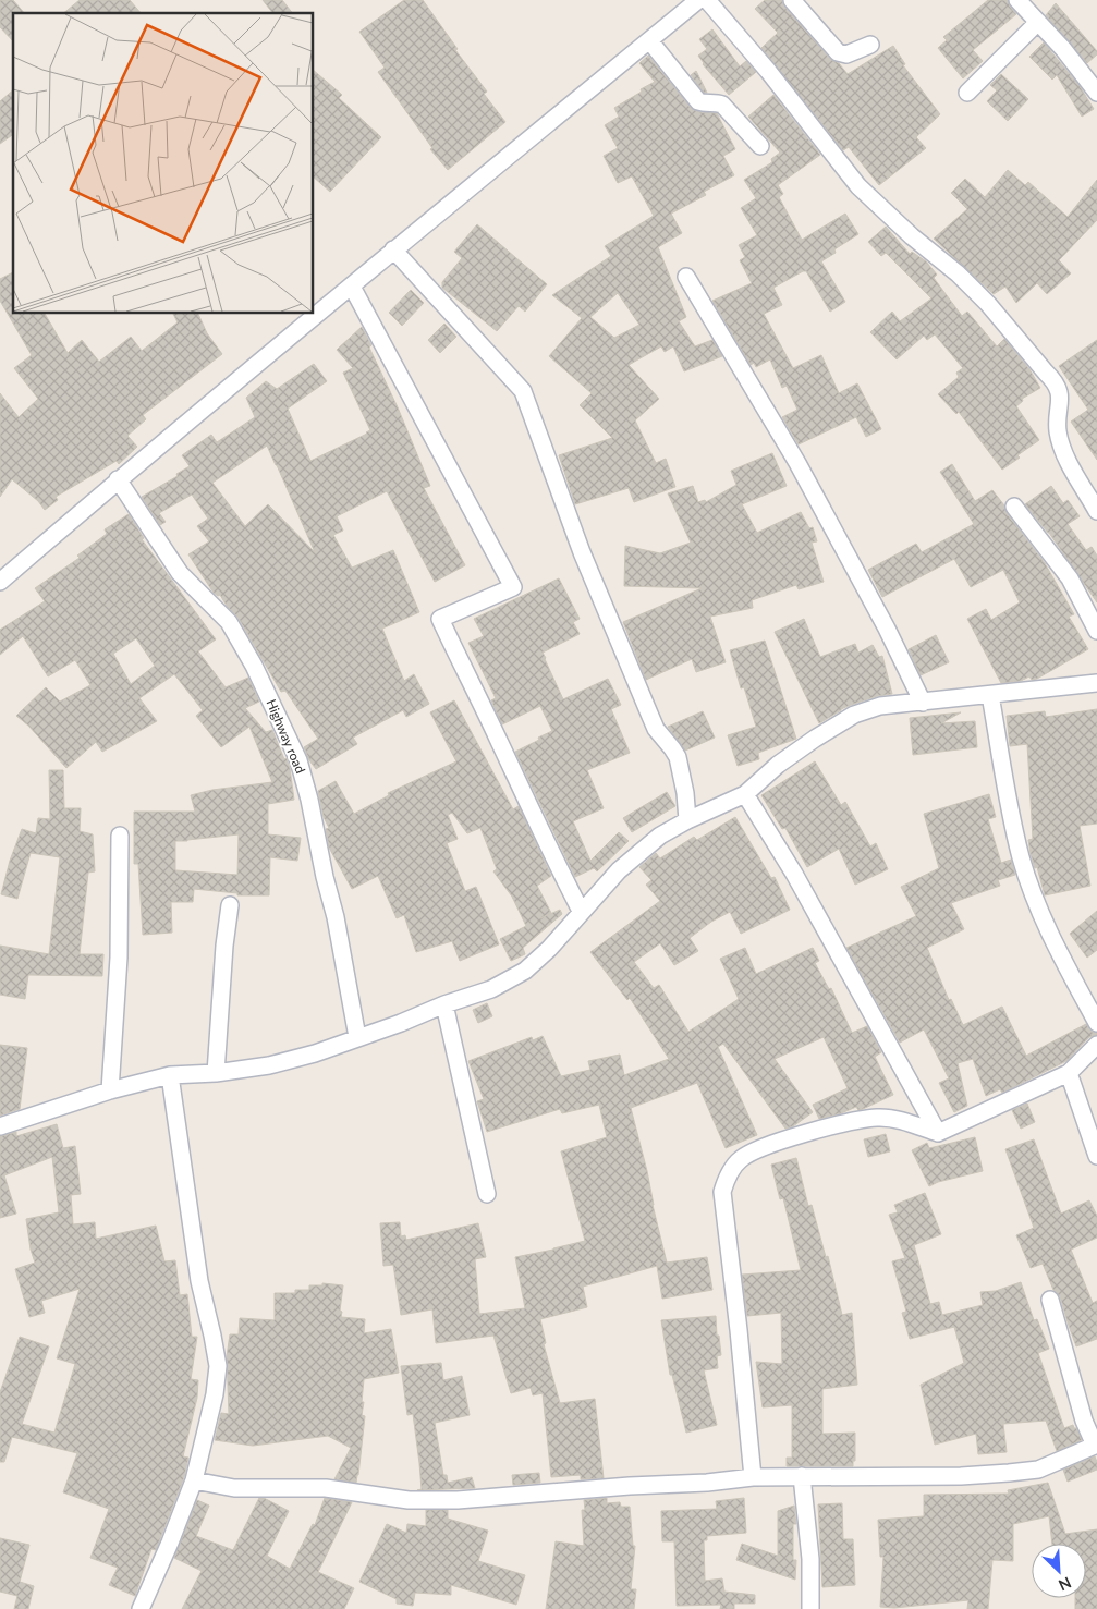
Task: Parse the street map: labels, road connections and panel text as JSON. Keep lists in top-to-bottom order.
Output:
{
  "streets": {
    "street": ["Highway road"]
  },
  "north": "bottom right"
}
